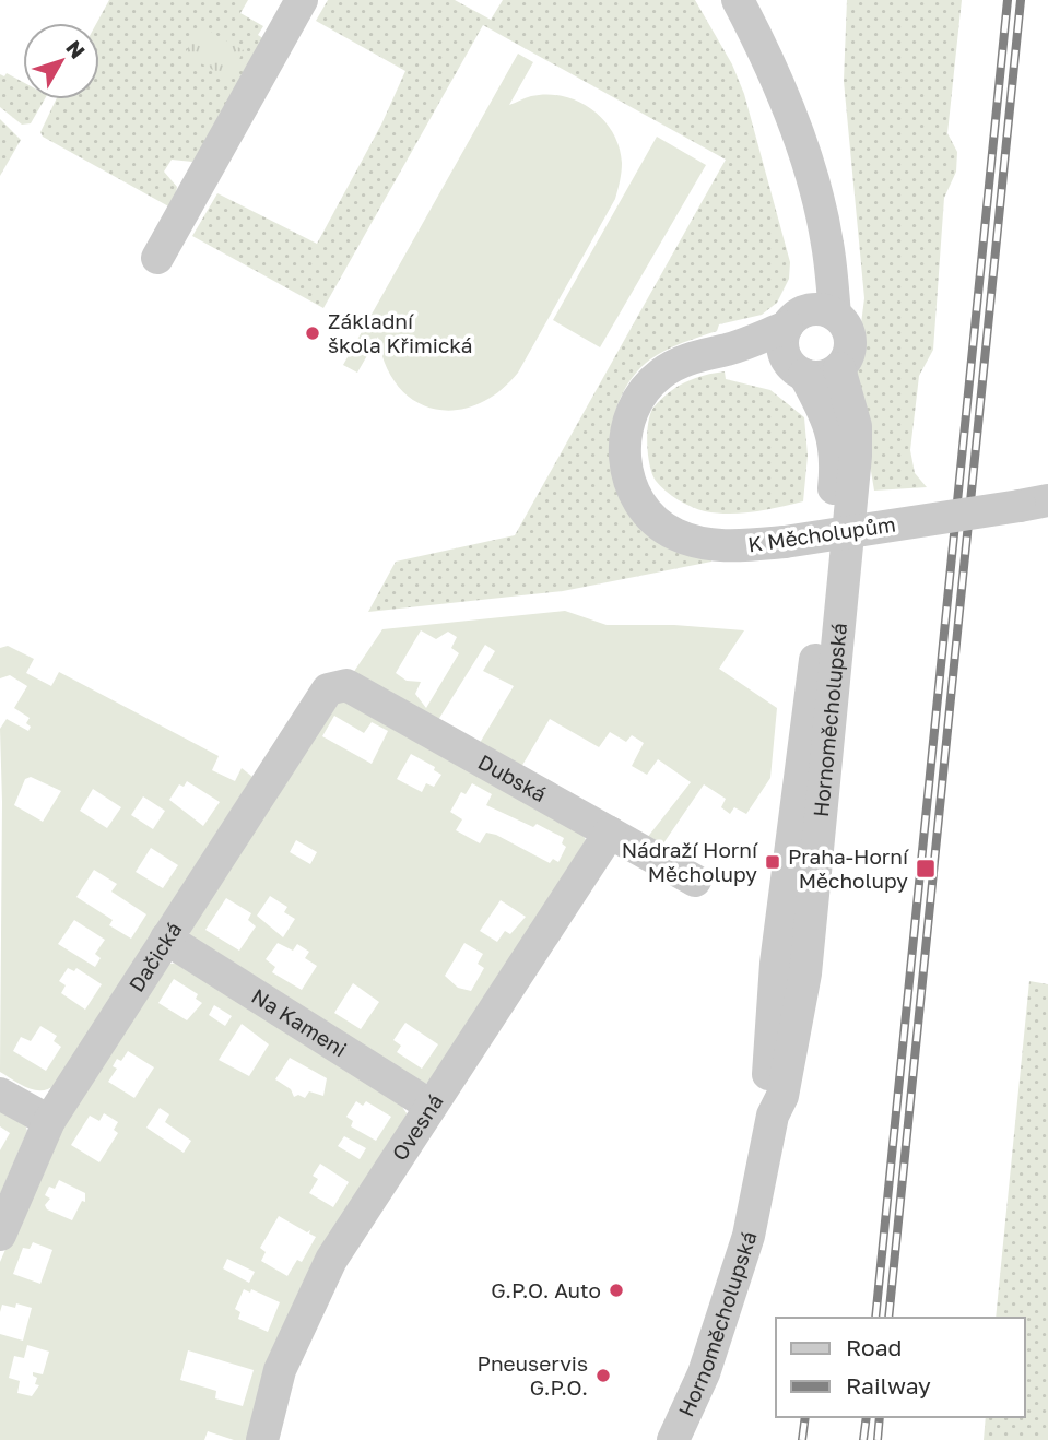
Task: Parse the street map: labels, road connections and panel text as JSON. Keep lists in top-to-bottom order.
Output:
{
  "streets": {
    "street": [
      "K Měcholupům",
      "Hornoměcholupská",
      "Dubská",
      "Dačická",
      "Na Kameni",
      "Ovesná"
    ]
  },
  "crossings": [
    ["K Měcholupům", "Hornoměcholupská"],
    ["Dubská", "Dačická"],
    ["Dubská", "Ovesná"],
    ["Dačická", "Na Kameni"],
    ["Na Kameni", "Ovesná"]
  ],
  "places": {
    "other": ["Základní škola Křimická", "G.P.O. Auto", "Pneuservis G.P.O."],
    "transit": ["Nádraží Horní Měcholupy", "Praha-Horní Měcholupy"]
  },
  "legend": ["Road", "Railway"],
  "north": "top right"
}
